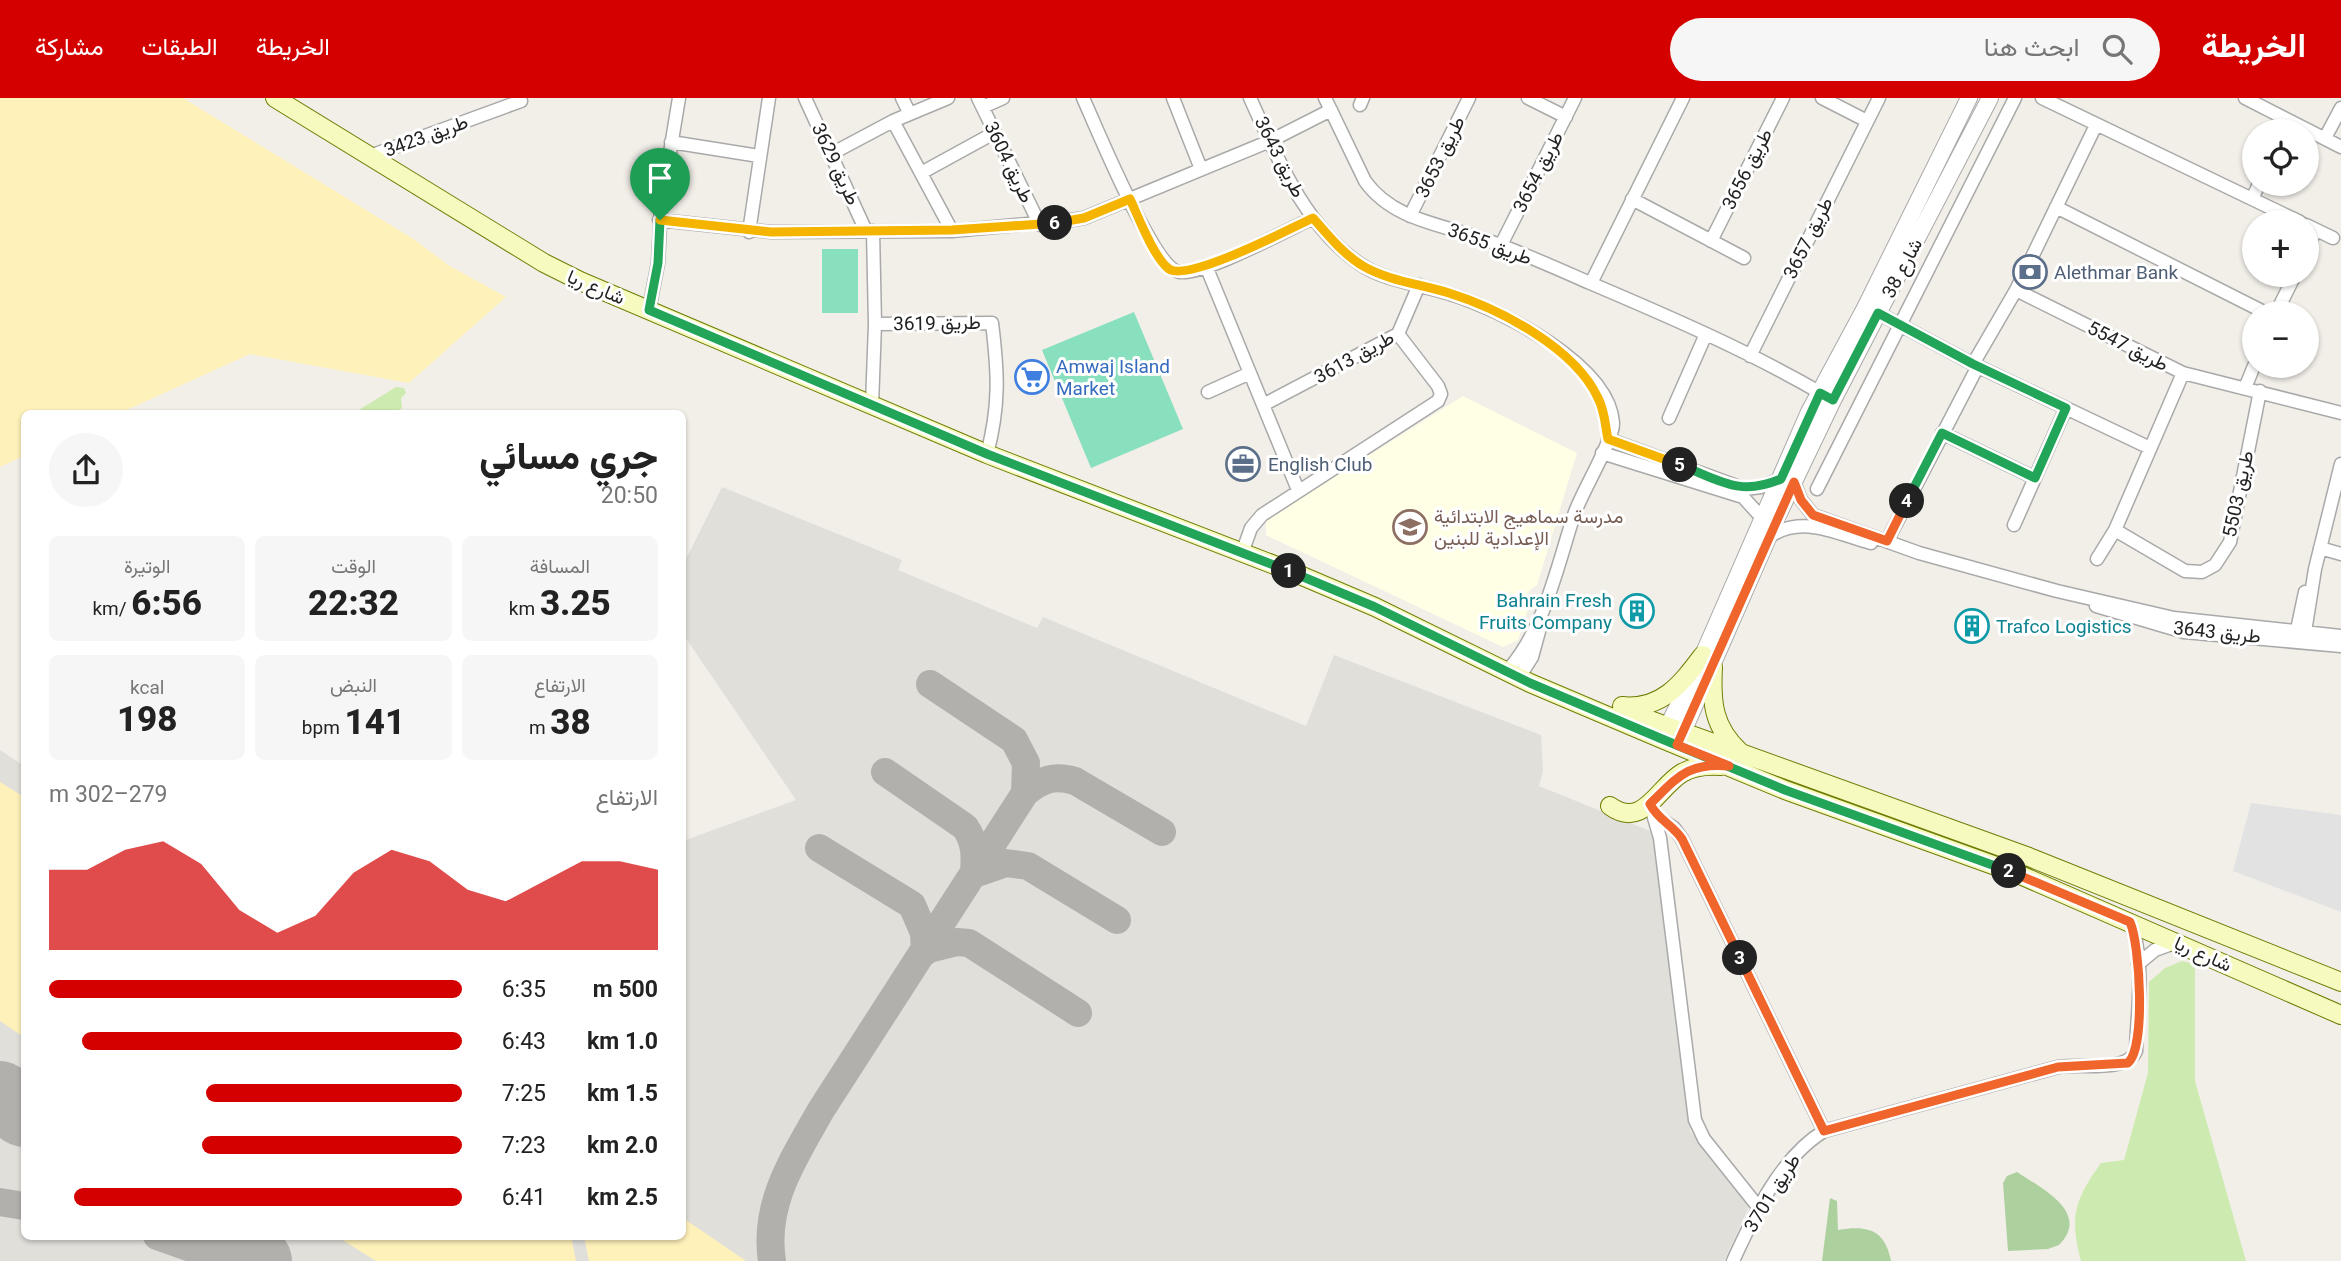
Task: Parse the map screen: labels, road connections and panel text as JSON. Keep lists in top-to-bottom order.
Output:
{
  "streets": {
    "main road": ["شارع ريا"],
    "street": [
      "طريق 3423",
      "طريق 3643",
      "طريق 3653",
      "طريق 3604",
      "طريق 3629",
      "طريق 3656",
      "طريق 3654",
      "طريق 3657",
      "طريق 3655",
      "شارع 38",
      "طريق 3619",
      "طريق 5547",
      "طريق 3613",
      "طريق 5503",
      "طريق 3701"
    ]
  },
  "crossings": [
    ["طريق 3423", "شارع ريا"],
    ["طريق 3643", "شارع 38"],
    ["طريق 3643", "طريق 3613"],
    ["طريق 3653", "طريق 3655"],
    ["طريق 3629", "شارع ريا"],
    ["طريق 3629", "طريق 3619"],
    ["طريق 3654", "طريق 3655"],
    ["طريق 3657", "طريق 3655"],
    ["طريق 3655", "شارع 38"],
    ["شارع 38", "شارع ريا"],
    ["شارع ريا", "طريق 3619"],
    ["شارع ريا", "طريق 3701"],
    ["طريق 5547", "طريق 5503"]
  ],
  "places": {
    "bank": ["Alethmar Bank"],
    "supermarket": ["Amwaj Island Market"],
    "office": ["English Club"],
    "school or university": ["مدرسة سماهيج الابتدائية الإعدادية للبنين"],
    "building": ["Bahrain Fresh Fruits Company", "Trafco Logistics"]
  },
  "page": {
    "header": "الخريطة",
    "search": "ابحث هنا",
    "nav": ["الخريطة", "الطبقات", "مشاركة"],
    "map_buttons": ["+", "−"],
    "pins": [
      "6",
      "5",
      "4",
      "1",
      "2",
      "3"
    ],
    "heading": ["جري مسائي", "20:50"],
    "stats": [
      ["المسافة", "3.25 km"],
      ["الوقت", "22:32"],
      ["الوتيرة", "6:56 /km"],
      ["الارتفاع", "38 m"],
      ["النبض", "141 bpm"],
      ["kcal", "198"]
    ],
    "chart": ["الارتفاع", "279–302 m"],
    "list": [
      {
        "name": "500 m",
        "note": "6:35"
      },
      {
        "name": "1.0 km",
        "note": "6:43"
      },
      {
        "name": "1.5 km",
        "note": "7:25"
      },
      {
        "name": "2.0 km",
        "note": "7:23"
      },
      {
        "name": "2.5 km",
        "note": "6:41"
      }
    ]
  }
}
